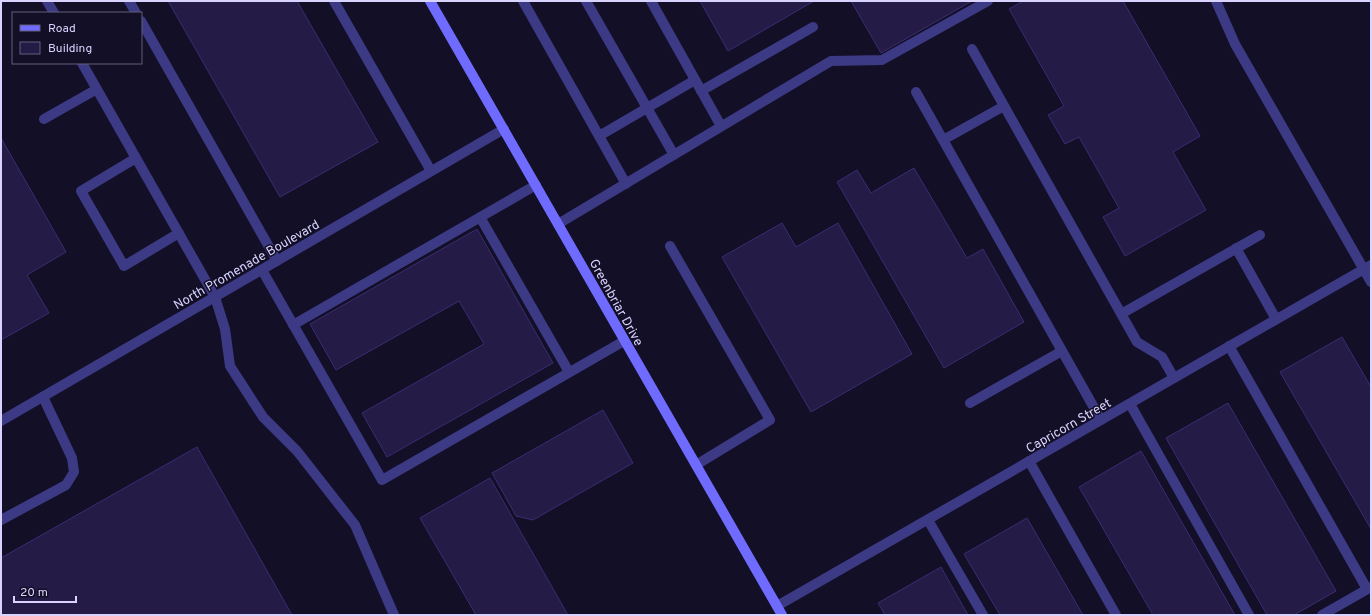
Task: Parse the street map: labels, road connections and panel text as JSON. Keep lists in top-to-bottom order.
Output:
{
  "streets": {
    "street": ["North Promenade Boulevard", "Greenbriar Drive", "Capricorn Street"]
  },
  "crossings": [
    ["North Promenade Boulevard", "Greenbriar Drive"],
    ["Greenbriar Drive", "Capricorn Street"]
  ],
  "legend": ["Road", "Building"],
  "scale_bar": "20 m"
}
